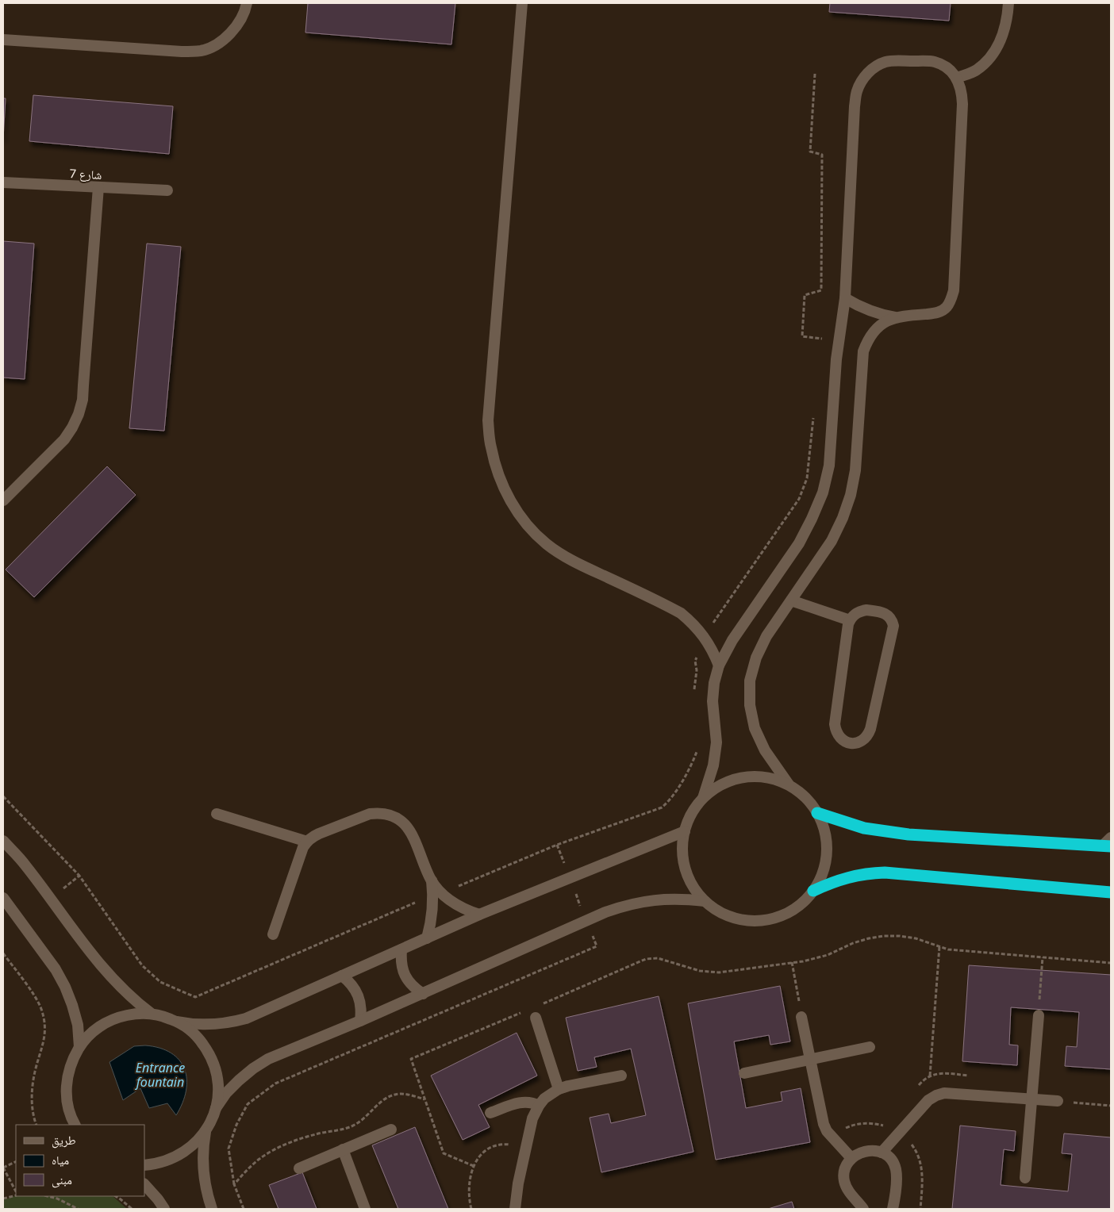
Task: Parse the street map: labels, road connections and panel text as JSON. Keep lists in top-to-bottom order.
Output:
{
  "streets": {
    "street": ["شارع 7"]
  },
  "water": ["Entrance fountain"],
  "legend": ["طريق", "مياه", "مبنى"]
}
